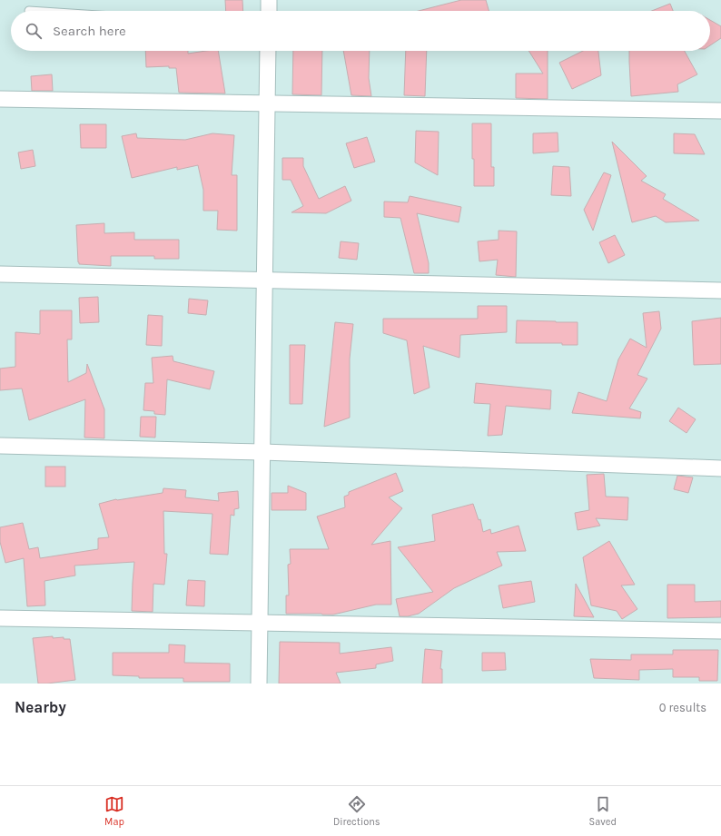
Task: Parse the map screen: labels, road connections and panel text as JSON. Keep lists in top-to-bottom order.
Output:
{
  "page": {
    "search": "Search here",
    "heading": ["Nearby", "0 results"],
    "nav": ["Map", "Directions", "Saved"]
  }
}
